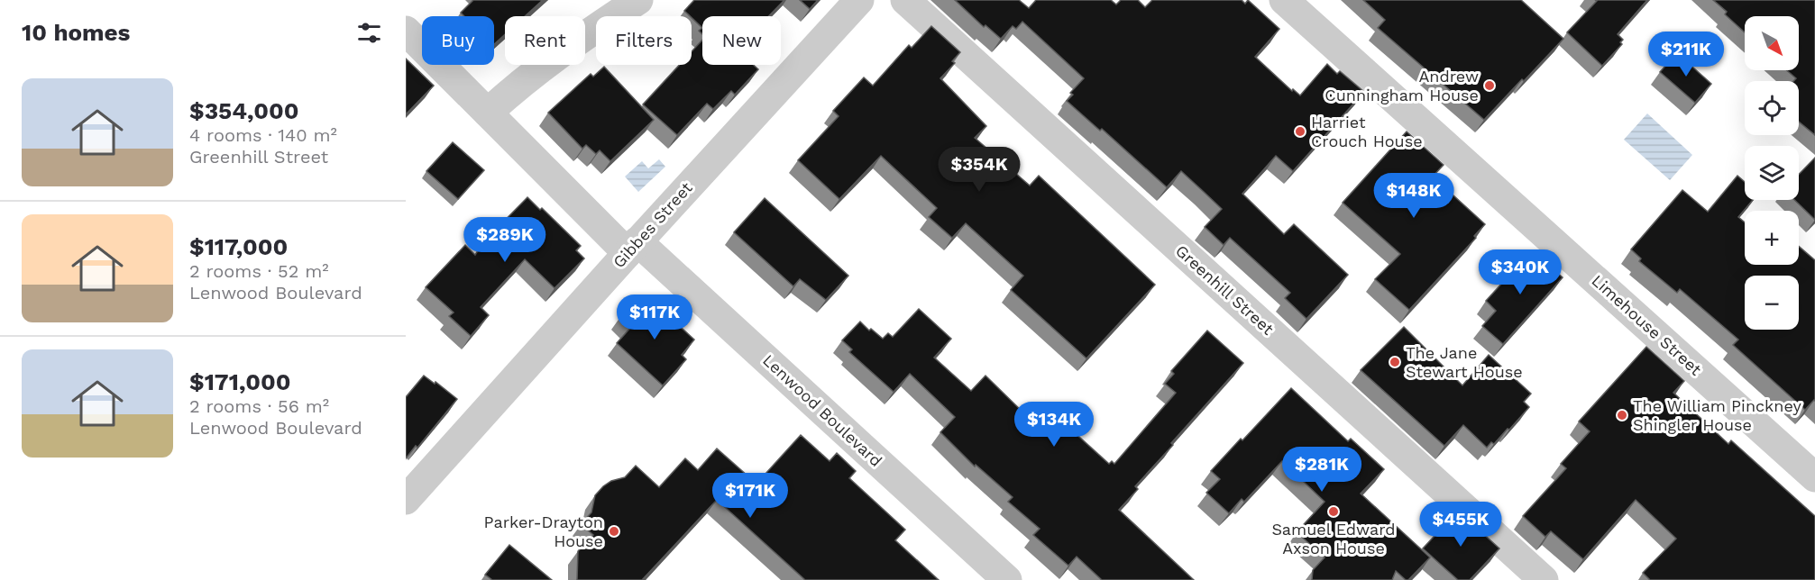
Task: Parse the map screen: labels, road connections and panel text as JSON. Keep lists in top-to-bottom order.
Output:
{
  "streets": {
    "street": [
      "Gibbes Street",
      "Greenhill Street",
      "Limehouse Street",
      "Lenwood Boulevard"
    ]
  },
  "crossings": [
    ["Gibbes Street", "Lenwood Boulevard"]
  ],
  "places": [
    "Andrew Cunningham House",
    "Harriet Crouch House",
    "The Jane Stewart House",
    "The William Pinckney Shingler House",
    "Samuel Edward Axson House",
    "Parker-Drayton House"
  ],
  "north": "bottom right",
  "page": {
    "heading": "10 homes",
    "map_buttons": ["+", "−"],
    "chip": [
      "Buy",
      "Rent",
      "Filters",
      "New"
    ],
    "price": [
      "$211K",
      "$354K",
      "$148K",
      "$289K",
      "$340K",
      "$117K",
      "$134K",
      "$281K",
      "$171K",
      "$455K"
    ],
    "list": [
      {
        "name": "$354,000",
        "note": "4 rooms · 140 m² · Greenhill Street"
      },
      {
        "name": "$117,000",
        "note": "2 rooms · 52 m² · Lenwood Boulevard"
      },
      {
        "name": "$171,000",
        "note": "2 rooms · 56 m² · Lenwood Boulevard"
      }
    ]
  }
}
